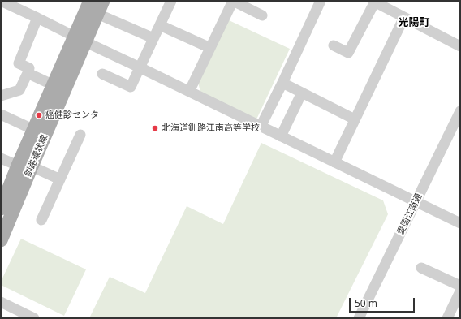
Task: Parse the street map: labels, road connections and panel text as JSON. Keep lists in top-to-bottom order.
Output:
{
  "streets": {
    "main road": ["釧路環状線"],
    "street": ["愛国江南通"]
  },
  "districts": ["光陽町"],
  "places": ["癌健診センター", "北海道釧路江南高等学校"],
  "scale_bar": "50 m"
}
